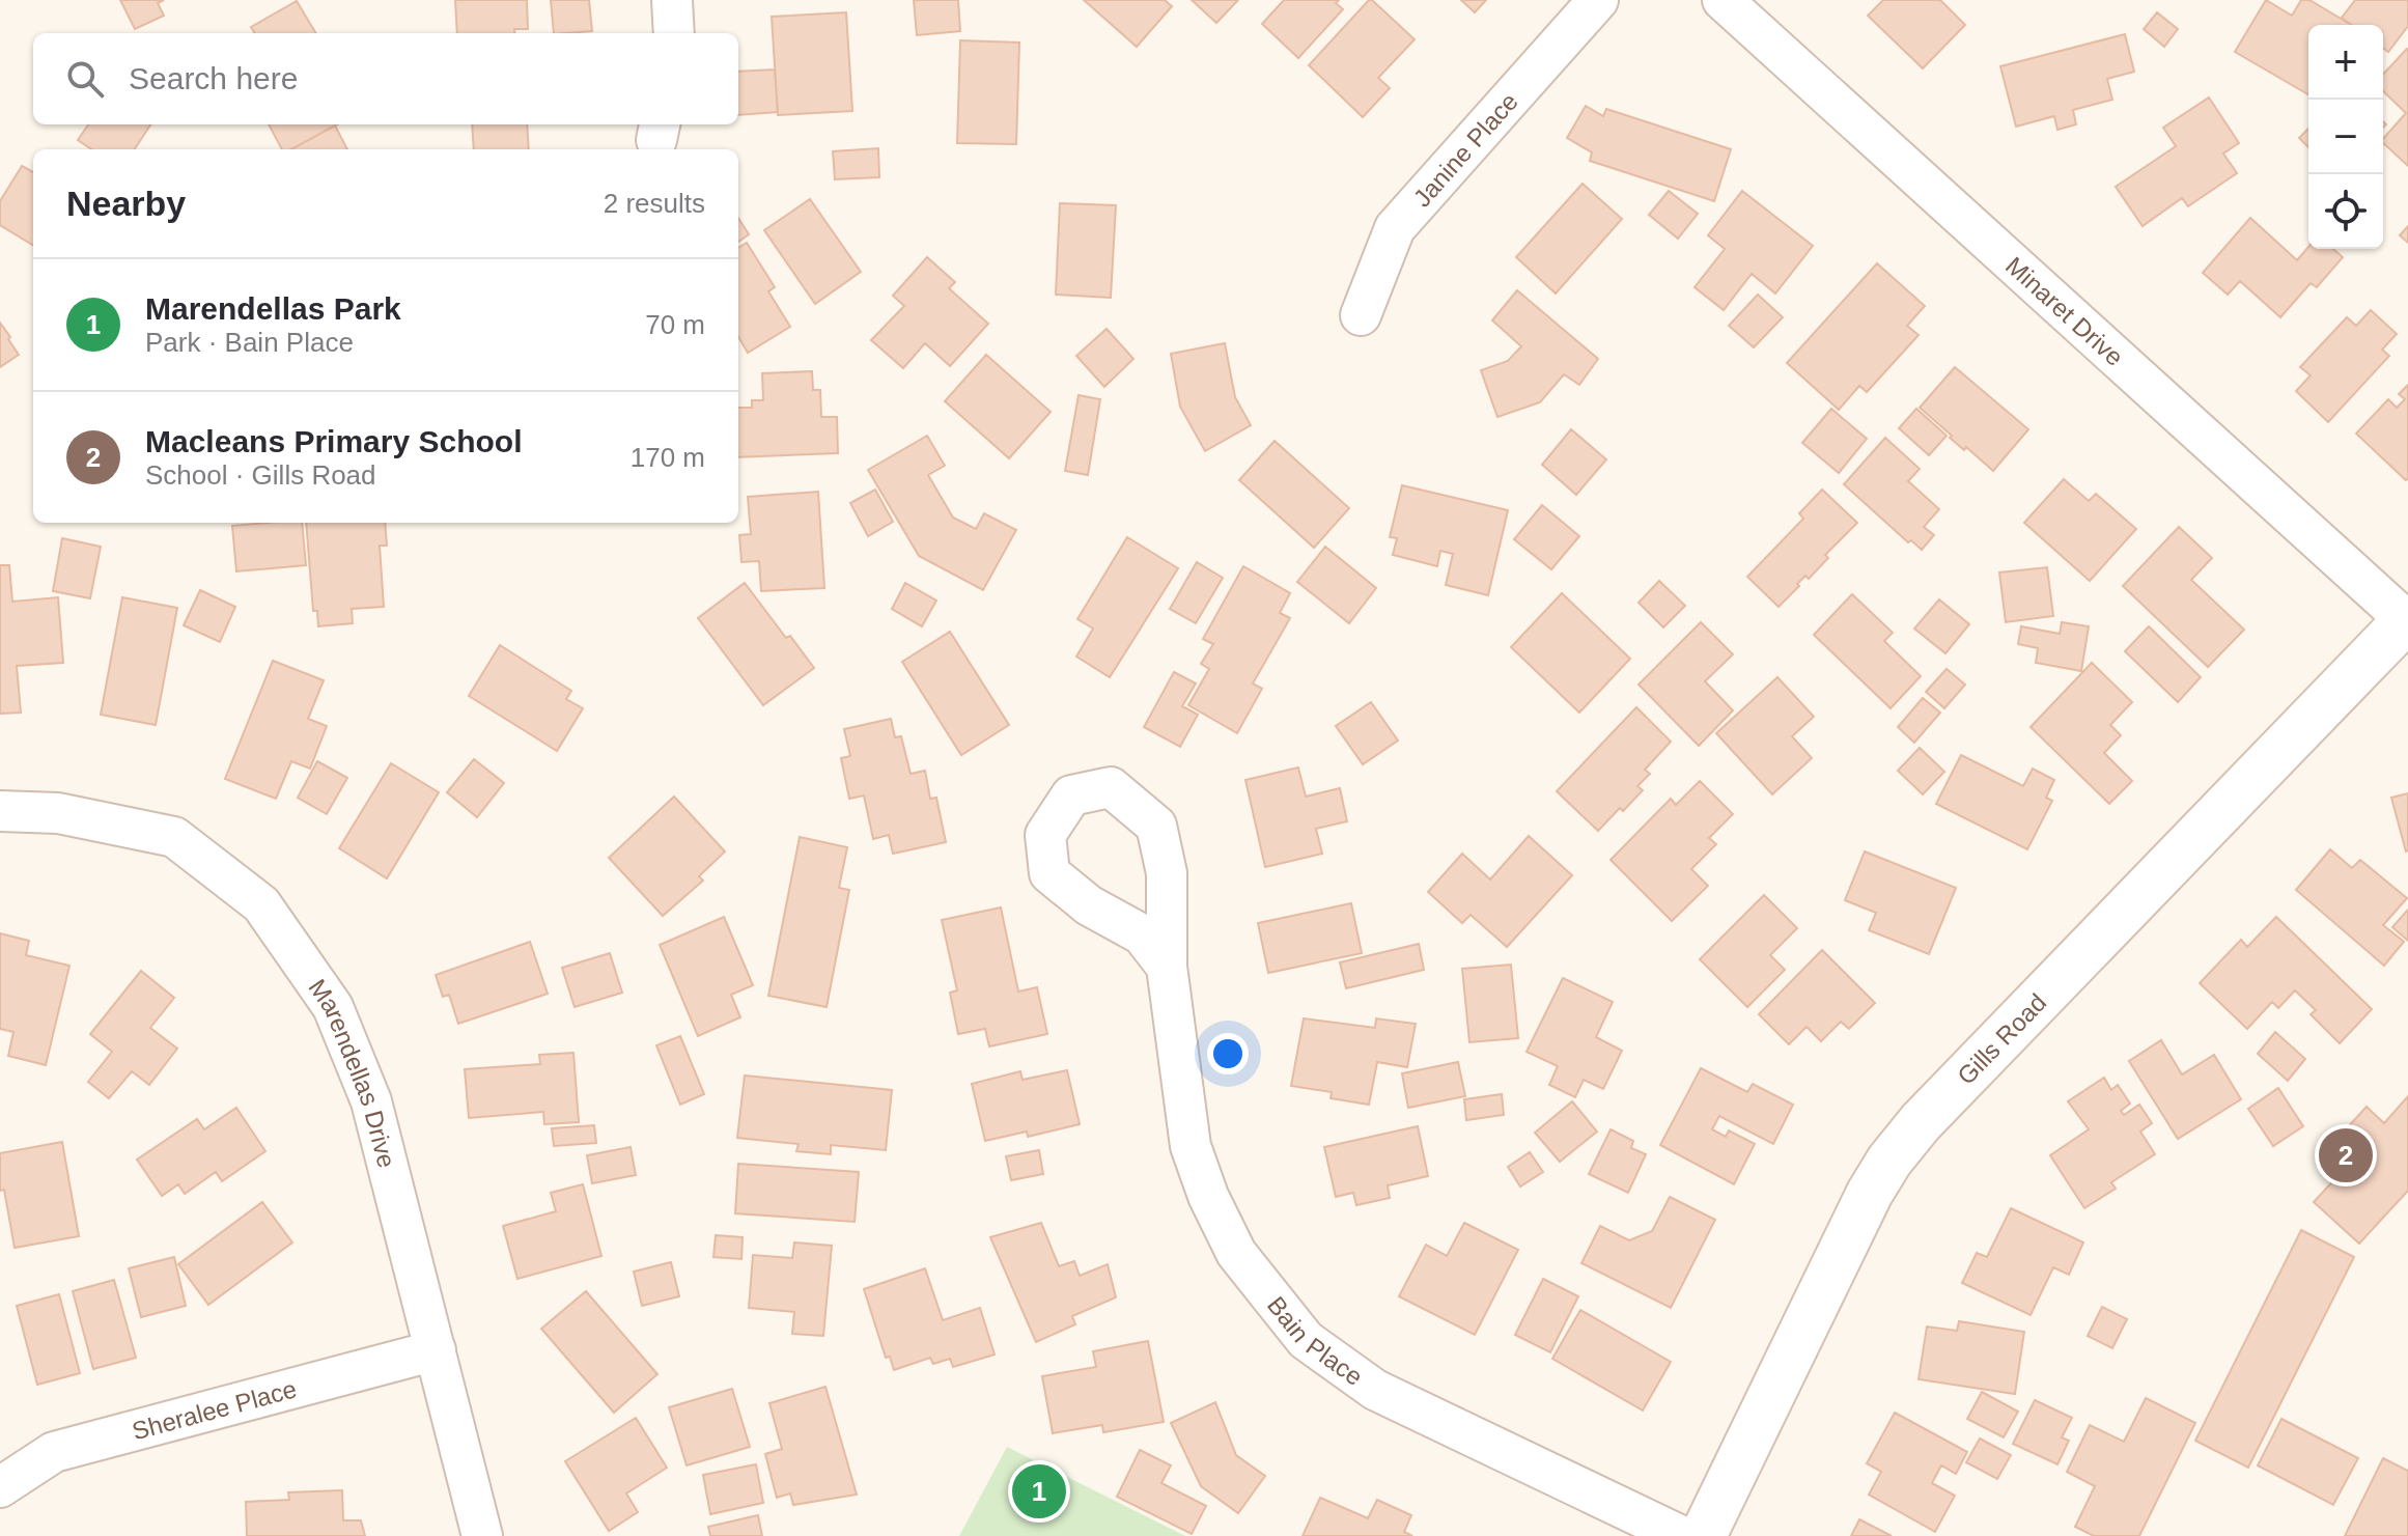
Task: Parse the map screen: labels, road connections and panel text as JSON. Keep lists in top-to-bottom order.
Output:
{
  "streets": {
    "street": [
      "Janine Place",
      "Minaret Drive",
      "Gills Road",
      "Marendellas Drive",
      "Bain Place",
      "Sheralee Place"
    ]
  },
  "crossings": [
    ["Minaret Drive", "Gills Road"],
    ["Marendellas Drive", "Sheralee Place"]
  ],
  "page": {
    "map_buttons": ["+", "−"],
    "search": "Search here",
    "heading": ["Nearby", "2 results"],
    "list": [
      {
        "mark": "1",
        "name": "Marendellas Park",
        "note": "Park · Bain Place",
        "value": "70 m"
      },
      {
        "mark": "2",
        "name": "Macleans Primary School",
        "note": "School · Gills Road",
        "value": "170 m"
      }
    ],
    "pins": ["2", "1"]
  }
}
